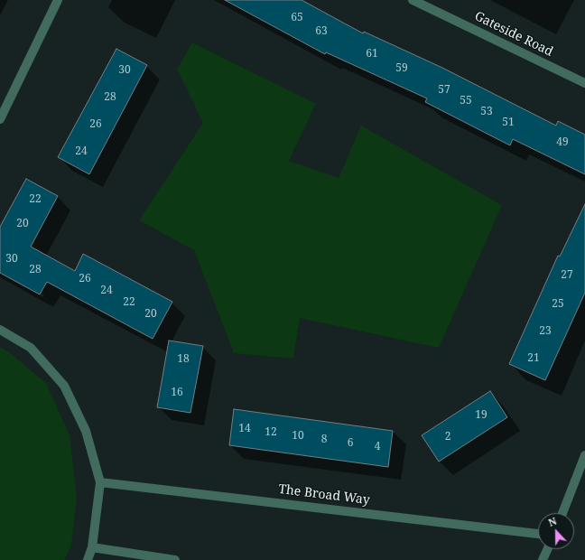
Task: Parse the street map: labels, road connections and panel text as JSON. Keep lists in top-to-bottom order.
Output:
{
  "streets": {
    "street": ["Gateside Road", "The Broad Way"]
  },
  "house_numbers": [
    "65",
    "63",
    "61",
    "59",
    "30",
    "57",
    "28",
    "55",
    "53",
    "51",
    "26",
    "49",
    "24",
    "22",
    "20",
    "30",
    "28",
    "27",
    "26",
    "24",
    "22",
    "25",
    "20",
    "23",
    "21",
    "18",
    "16",
    "19",
    "14",
    "12",
    "10",
    "2",
    "8",
    "6",
    "4"
  ],
  "north": "top"
}
